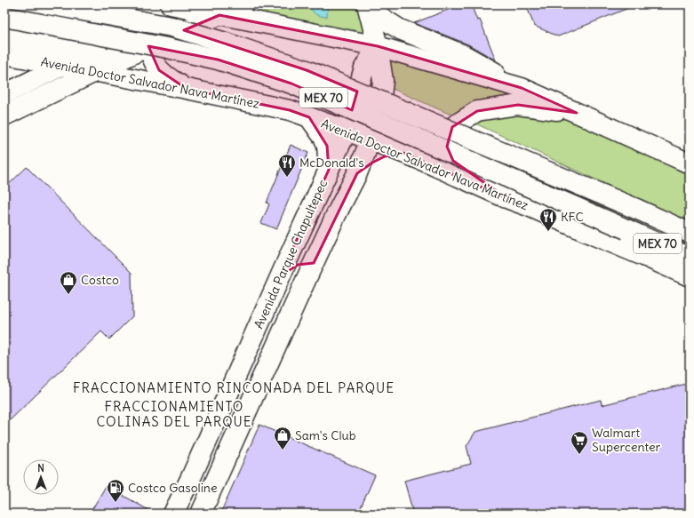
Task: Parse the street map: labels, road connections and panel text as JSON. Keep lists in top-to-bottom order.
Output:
{
  "streets": {
    "main road": ["Avenida Doctor Salvador Nava Martínez", "MEX 70", "Avenida Parque Chapultepec"]
  },
  "crossings": [
    ["Avenida Doctor Salvador Nava Martínez", "Avenida Parque Chapultepec"]
  ],
  "districts": ["FRACCIONAMIENTO RINCONADA DEL PARQUE", "FRACCIONAMIENTO COLINAS DEL PARQUE"],
  "places": {
    "restaurant": ["McDonald's", "KFC"],
    "shop": ["Costco", "Sam's Club"],
    "supermarket": ["Walmart Supercenter"],
    "fuel station": ["Costco Gasoline"]
  },
  "north": "top"
}
